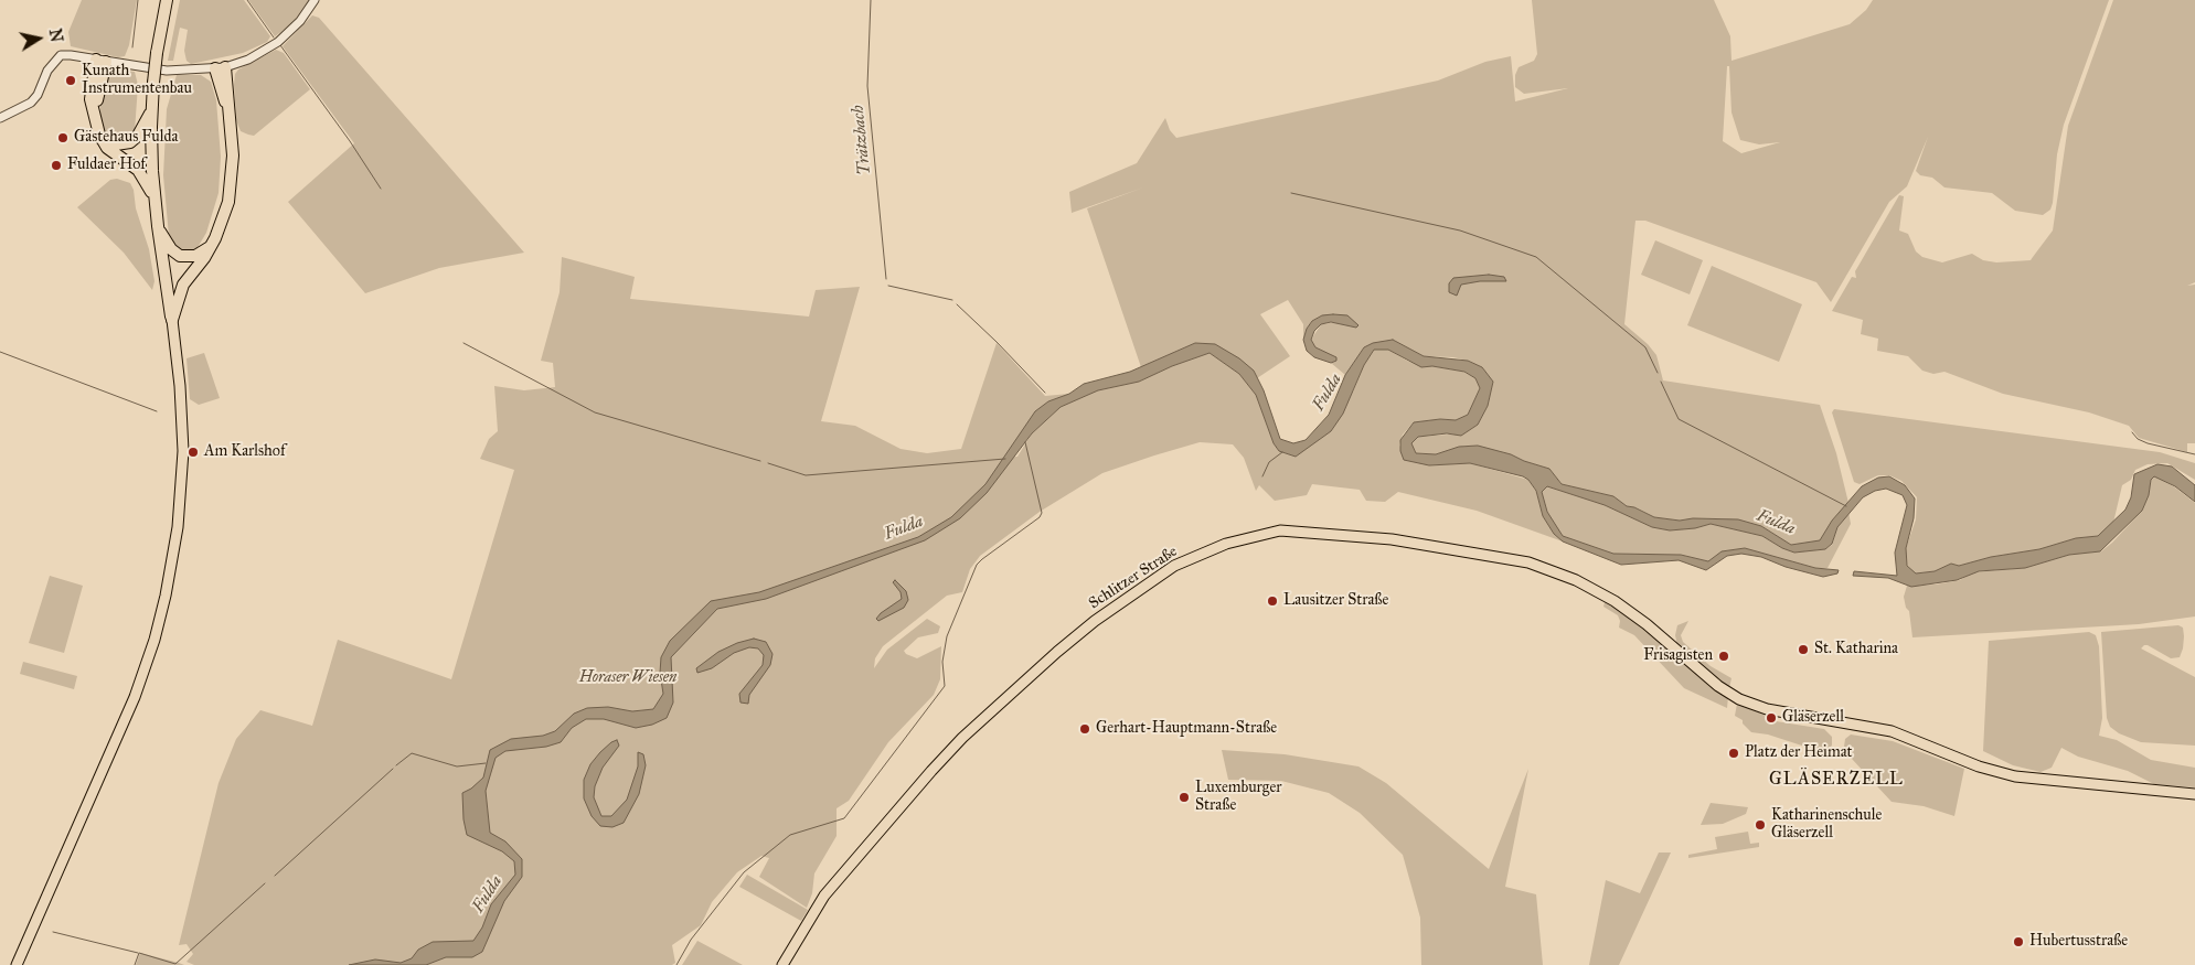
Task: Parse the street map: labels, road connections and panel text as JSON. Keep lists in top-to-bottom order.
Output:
{
  "streets": {
    "main road": ["Schlitzer Straße"]
  },
  "districts": ["GLÄSERZELL"],
  "water": ["Trätzbach", "Fulda"],
  "parks": ["Horaser Wiesen"],
  "places": [
    "Kunath Instrumentenbau",
    "Gästehaus Fulda",
    "Fuldaer Hof",
    "Am Karlshof",
    "Lausitzer Straße",
    "St. Katharina",
    "Frisagisten",
    "Gläserzell",
    "Gerhart-Hauptmann-Straße",
    "Platz der Heimat",
    "Luxemburger Straße",
    "Katharinenschule Gläserzell",
    "Hubertusstraße"
  ],
  "north": "right"
}
